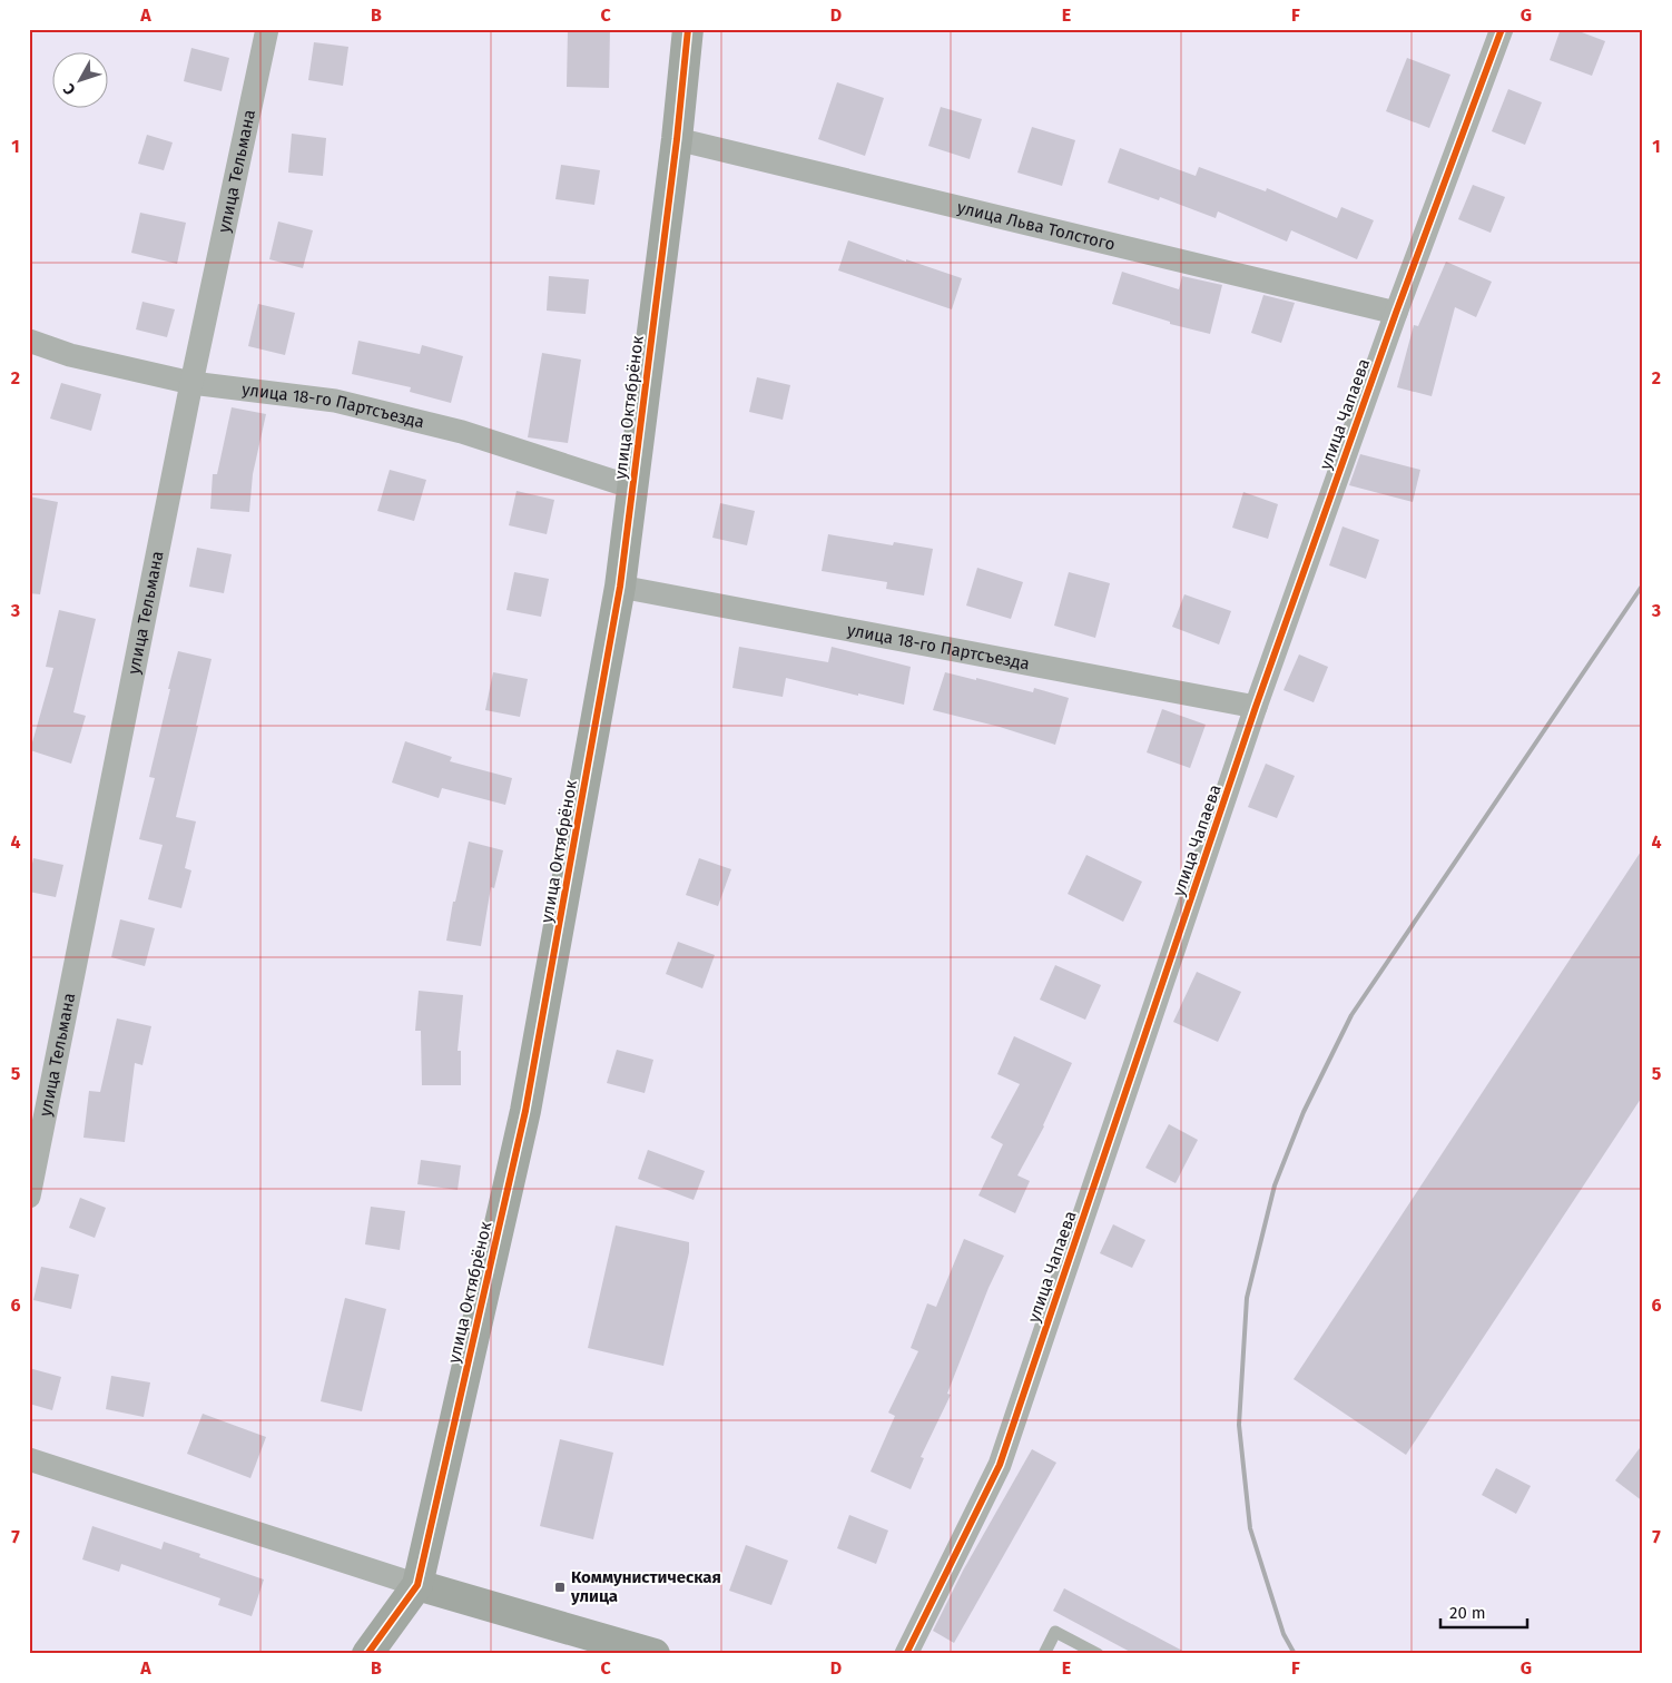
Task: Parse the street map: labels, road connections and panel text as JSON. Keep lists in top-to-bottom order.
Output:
{
  "streets": {
    "street": [
      "улица Тельмана",
      "улица Льва Толстого",
      "улица 18-го Партсъезда",
      "улица Октябрёнок",
      "улица Чапаева"
    ]
  },
  "crossings": [
    ["улица Тельмана", "улица 18-го Партсъезда"],
    ["улица Льва Толстого", "улица Октябрёнок"],
    ["улица Льва Толстого", "улица Чапаева"],
    ["улица 18-го Партсъезда", "улица Октябрёнок"],
    ["улица 18-го Партсъезда", "улица Чапаева"]
  ],
  "places": {
    "transit": ["Коммунистическая улица"]
  },
  "scale_bar": "20 m",
  "north": "bottom left",
  "grid": {
    "columns": [
      "A",
      "B",
      "C",
      "D",
      "E",
      "F",
      "G"
    ],
    "rows": [
      "1",
      "2",
      "3",
      "4",
      "5",
      "6",
      "7"
    ]
  }
}
